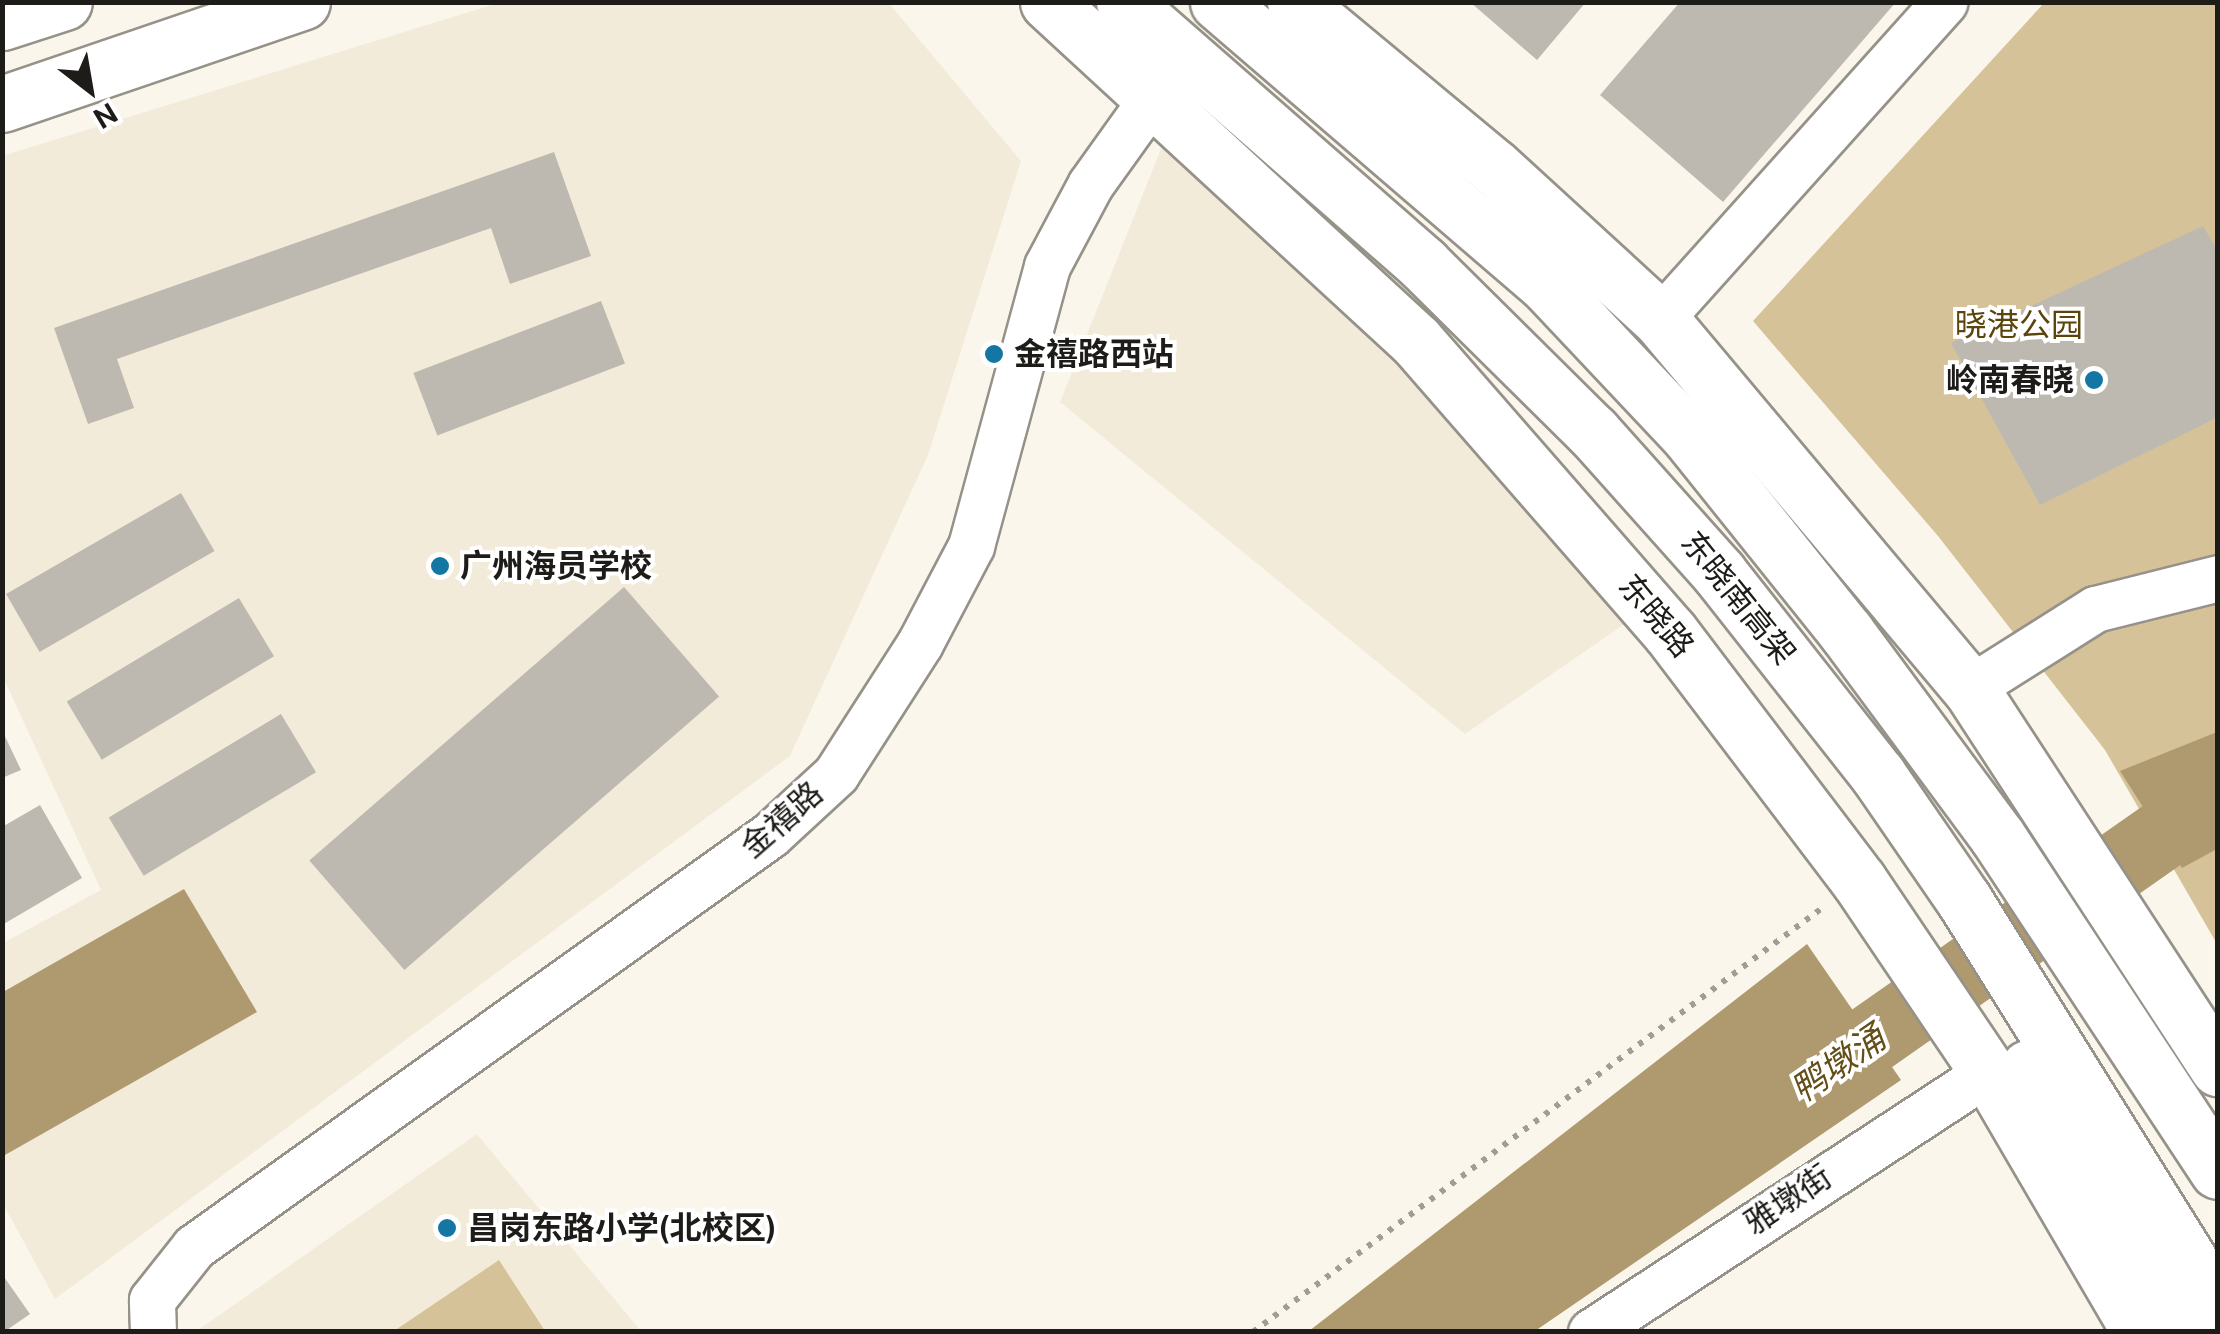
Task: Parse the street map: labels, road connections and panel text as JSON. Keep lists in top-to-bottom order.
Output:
{
  "streets": {
    "main road": ["东晓南高架", "东晓路"],
    "street": ["金禧路", "雅墩街"]
  },
  "crossings": [
    ["东晓路", "金禧路"],
    ["东晓路", "雅墩街"]
  ],
  "water": ["鸭墩涌"],
  "parks": ["晓港公园"],
  "places": [
    "金禧路西站",
    "岭南春晓",
    "广州海员学校",
    "昌岗东路小学(北校区)"
  ],
  "north": "bottom right"
}
